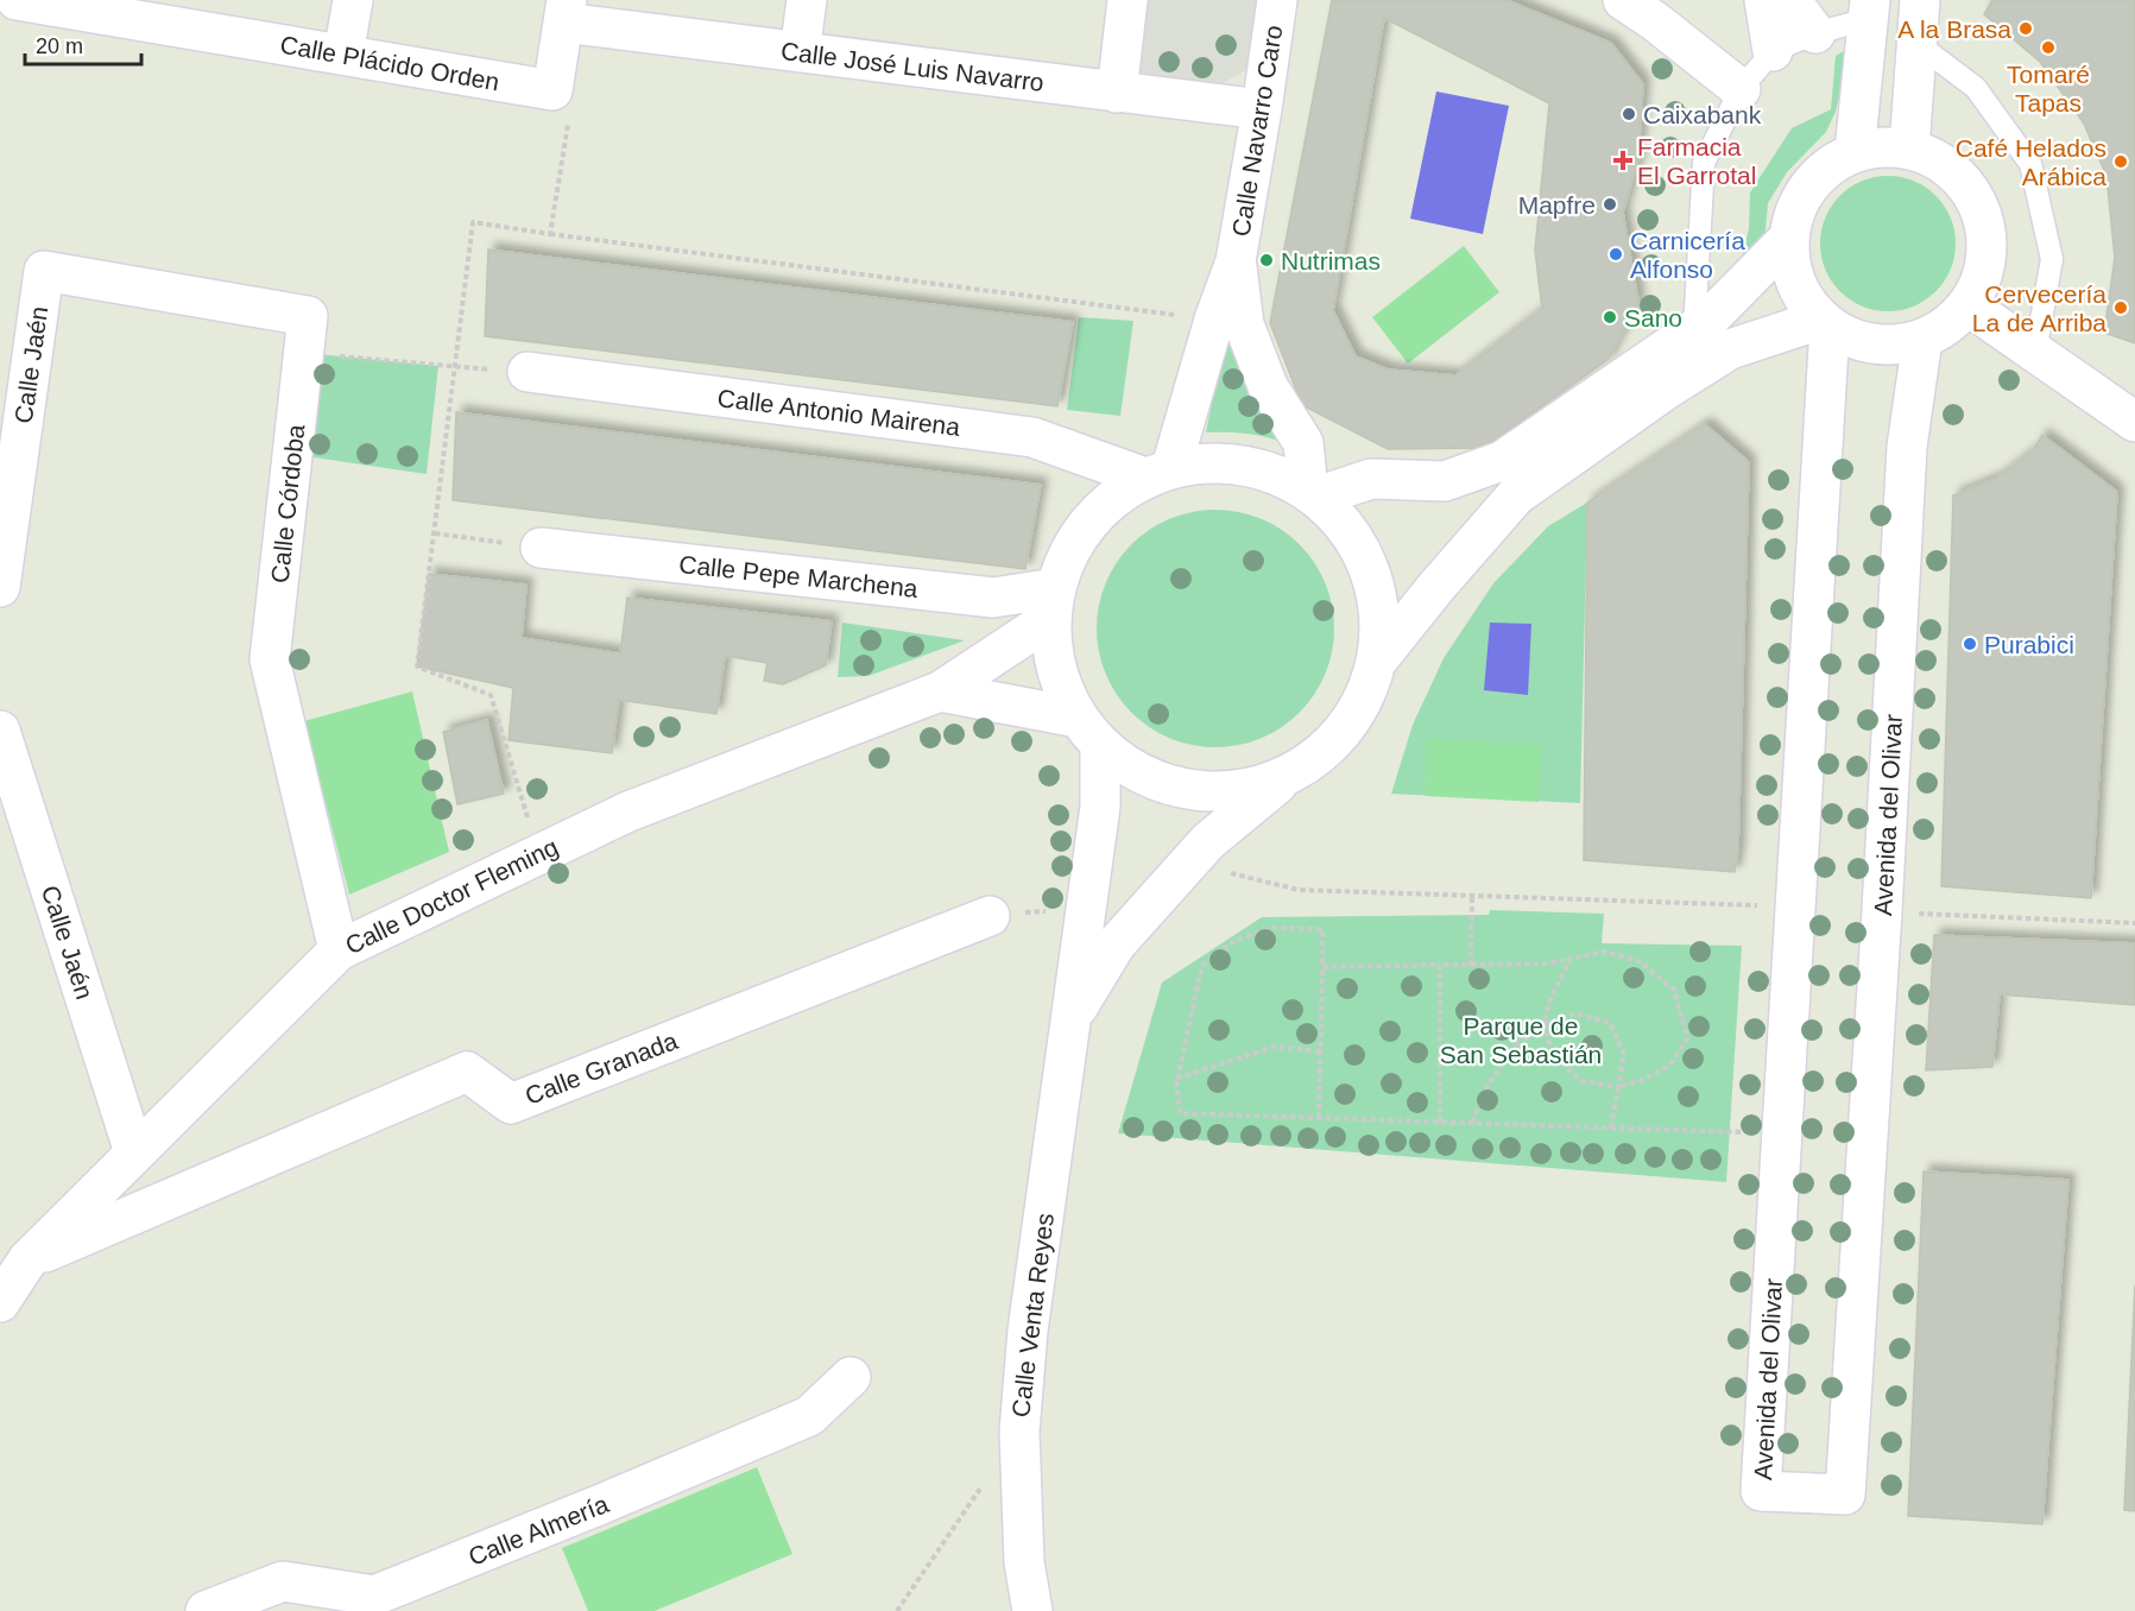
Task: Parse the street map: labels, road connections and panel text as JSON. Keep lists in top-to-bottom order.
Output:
{
  "streets": {
    "street": [
      "Calle Plácido Orden",
      "Calle José Luis Navarro",
      "Calle Navarro Caro",
      "Calle Jaén",
      "Calle Antonio Mairena",
      "Calle Córdoba",
      "Calle Pepe Marchena",
      "Avenida del Olivar",
      "Calle Doctor Fleming",
      "Calle Granada",
      "Calle Venta Reyes",
      "Calle Almería"
    ]
  },
  "crossings": [
    ["Calle José Luis Navarro", "Calle Navarro Caro"],
    ["Calle Navarro Caro", "Calle Antonio Mairena"],
    ["Calle Jaén", "Calle Córdoba"],
    ["Calle Jaén", "Calle Doctor Fleming"],
    ["Calle Córdoba", "Calle Doctor Fleming"],
    ["Calle Pepe Marchena", "Calle Doctor Fleming"],
    ["Calle Doctor Fleming", "Calle Granada"]
  ],
  "parks": ["Parque de San Sebastián"],
  "places": {
    "other": [
      "A la Brasa",
      "Tomaré Tapas",
      "Caixabank",
      "Café Helados Arábica",
      "Mapfre",
      "Carnicería Alfonso",
      "Nutrimas",
      "Cervecería La de Arriba",
      "Sano",
      "Purabici"
    ],
    "health": ["Farmacia El Garrotal"]
  },
  "scale_bar": "20 m"
}
